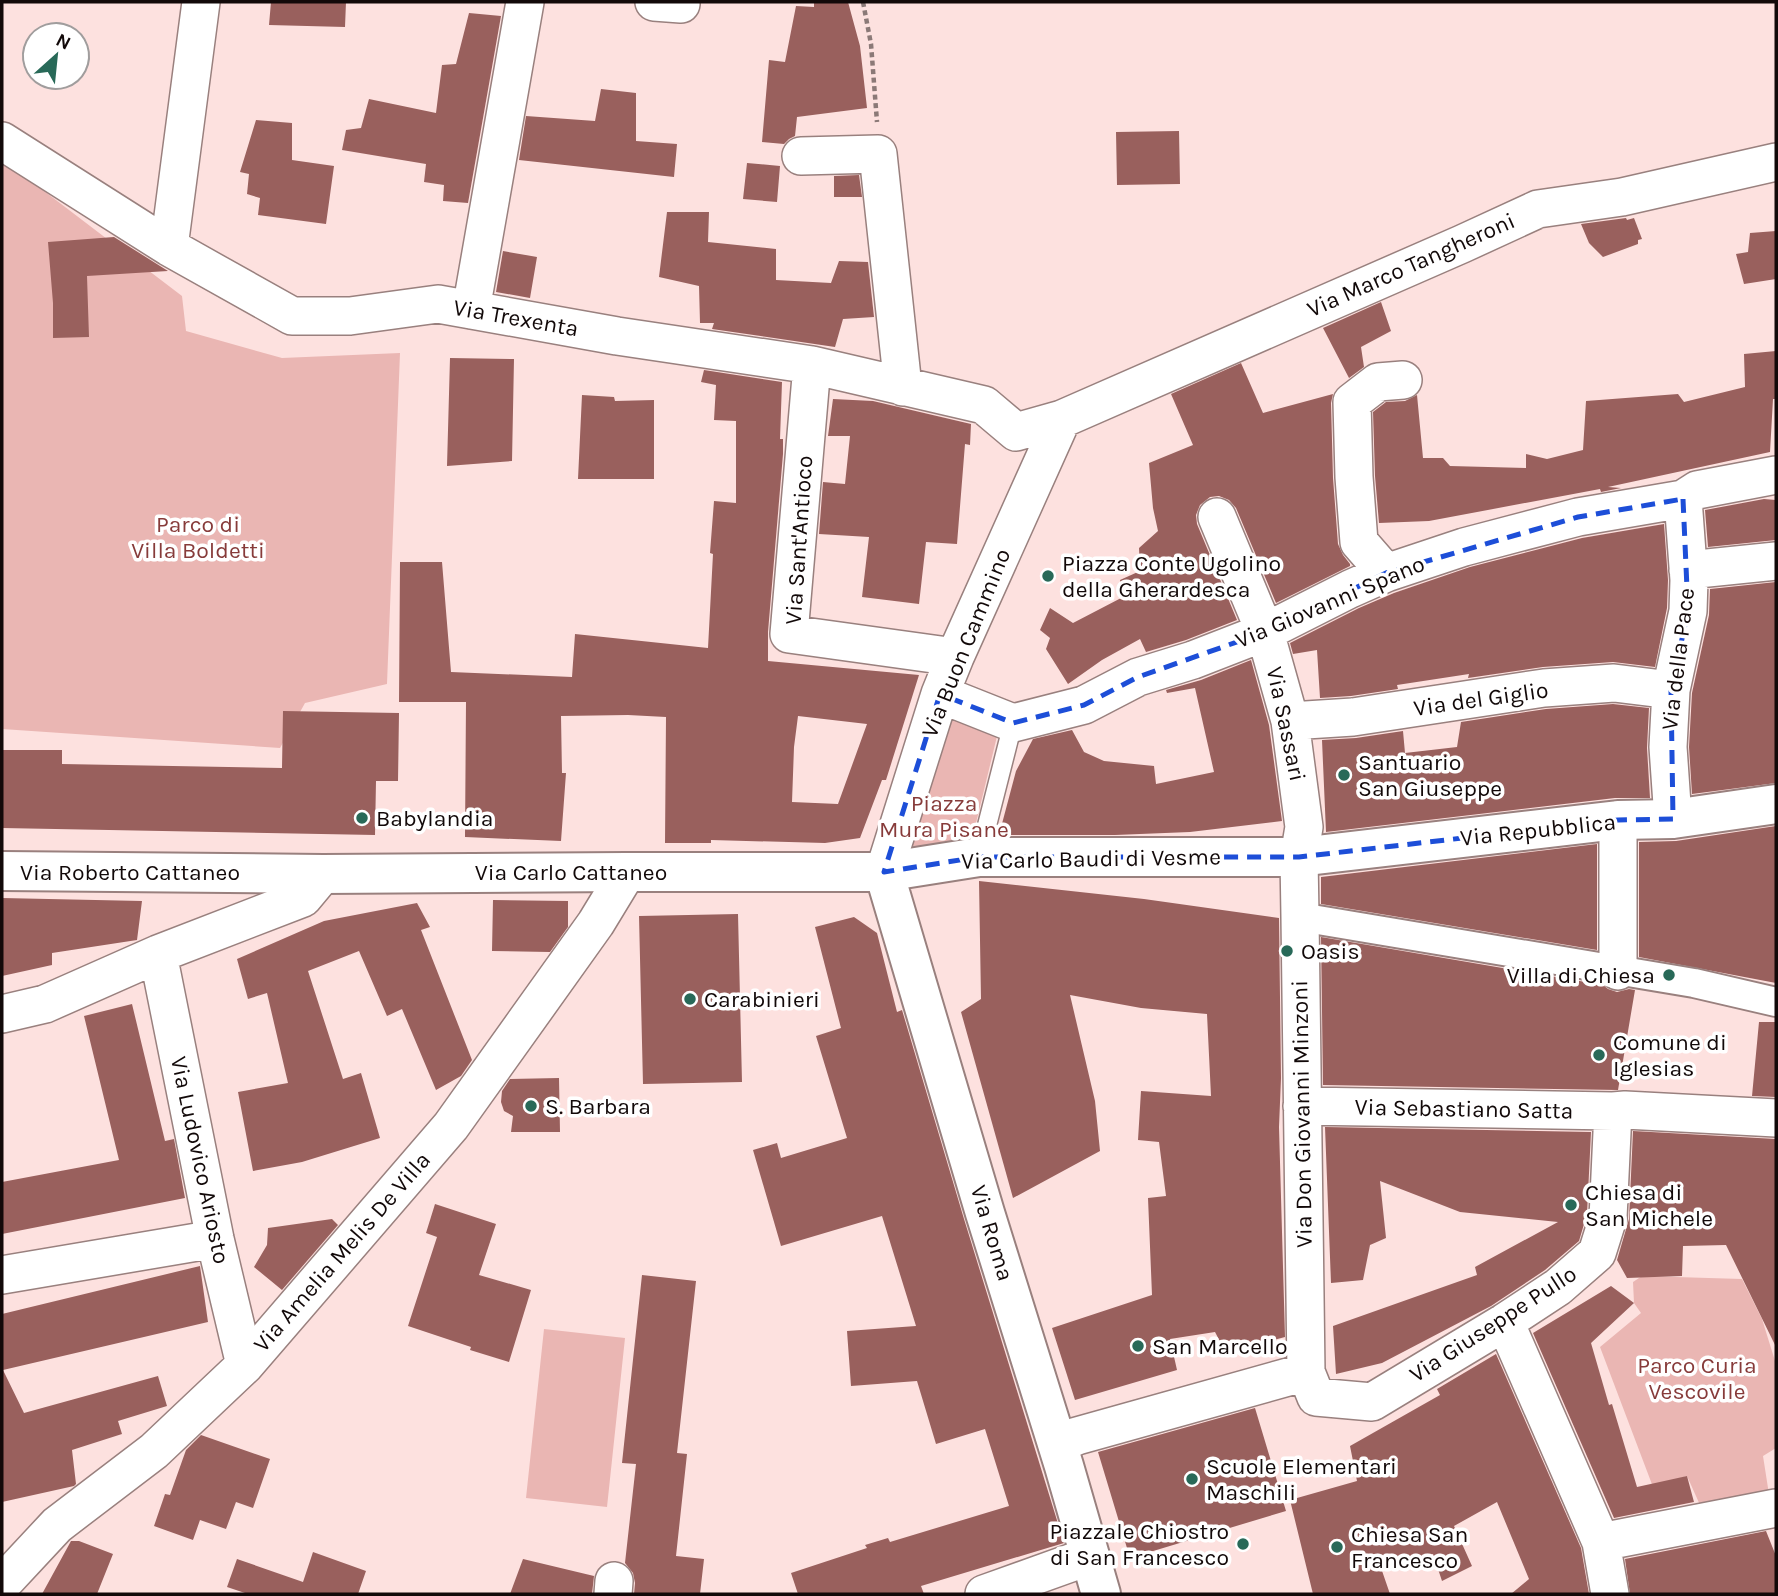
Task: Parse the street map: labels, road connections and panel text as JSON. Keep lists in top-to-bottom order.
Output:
{
  "streets": {
    "main road": [
      "Via Repubblica",
      "Via Carlo Baudi di Vesme",
      "Via Roberto Cattaneo",
      "Via Carlo Cattaneo",
      "Via Roma"
    ],
    "street": [
      "Via Marco Tangheroni",
      "Via Trexenta",
      "Via Sant'Antioco",
      "Via Giovanni Spano",
      "Via Buon Cammino",
      "Via della Pace",
      "Via del Giglio",
      "Via Sassari",
      "Via Sebastiano Satta",
      "Via Don Giovanni Minzoni",
      "Via Ludovico Ariosto",
      "Via Amelia Melis De Villa",
      "Via Giuseppe Pullo"
    ]
  },
  "crossings": [
    ["Via Marco Tangheroni", "Via Trexenta"],
    ["Via Marco Tangheroni", "Via Buon Cammino"],
    ["Via Trexenta", "Via Sant'Antioco"],
    ["Via Trexenta", "Via Buon Cammino"],
    ["Via Sant'Antioco", "Via Buon Cammino"],
    ["Via Giovanni Spano", "Via della Pace"],
    ["Via Giovanni Spano", "Via Sassari"],
    ["Via Buon Cammino", "Via Carlo Baudi di Vesme"],
    ["Via Buon Cammino", "Via Carlo Cattaneo"],
    ["Via Buon Cammino", "Via Roma"],
    ["Via della Pace", "Via del Giglio"],
    ["Via della Pace", "Via Repubblica"],
    ["Via del Giglio", "Via Sassari"],
    ["Via Sassari", "Via Repubblica"],
    ["Via Sassari", "Via Carlo Baudi di Vesme"],
    ["Via Sassari", "Via Don Giovanni Minzoni"],
    ["Via Repubblica", "Via Carlo Baudi di Vesme"],
    ["Via Repubblica", "Via Don Giovanni Minzoni"],
    ["Via Carlo Baudi di Vesme", "Via Carlo Cattaneo"],
    ["Via Carlo Baudi di Vesme", "Via Don Giovanni Minzoni"],
    ["Via Carlo Baudi di Vesme", "Via Roma"],
    ["Via Roberto Cattaneo", "Via Carlo Cattaneo"],
    ["Via Carlo Cattaneo", "Via Roma"],
    ["Via Carlo Cattaneo", "Via Amelia Melis De Villa"],
    ["Via Sebastiano Satta", "Via Don Giovanni Minzoni"],
    ["Via Sebastiano Satta", "Via Giuseppe Pullo"],
    ["Via Don Giovanni Minzoni", "Via Giuseppe Pullo"],
    ["Via Ludovico Ariosto", "Via Amelia Melis De Villa"]
  ],
  "parks": ["Parco di Villa Boldetti", "Piazza Mura Pisane", "Parco Curia Vescovile"],
  "places": [
    "Piazza Conte Ugolino della Gherardesca",
    "Santuario San Giuseppe",
    "Babylandia",
    "Oasis",
    "Villa di Chiesa",
    "Carabinieri",
    "Comune di Iglesias",
    "S. Barbara",
    "Chiesa di San Michele",
    "San Marcello",
    "Scuole Elementari Maschili",
    "Piazzale Chiostro di San Francesco",
    "Chiesa San Francesco"
  ],
  "north": "top right"
}
